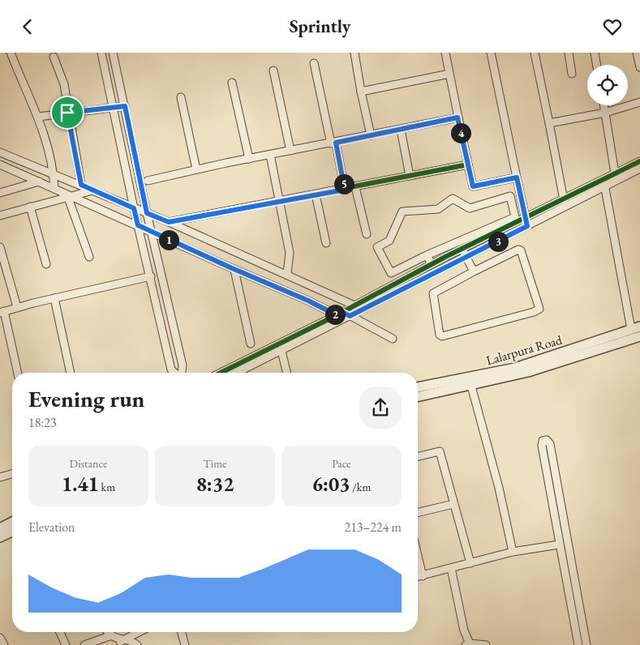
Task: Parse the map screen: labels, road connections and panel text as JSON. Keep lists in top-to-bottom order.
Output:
{
  "streets": {
    "street": ["Lalarpura Road"]
  },
  "page": {
    "header": "Sprintly",
    "pins": [
      "4",
      "5",
      "1",
      "3",
      "2"
    ],
    "heading": ["Evening run", "18:23"],
    "stats": [
      ["Distance", "1.41 km"],
      ["Time", "8:32"],
      ["Pace", "6:03 /km"]
    ],
    "chart": ["Elevation", "213–224 m"]
  }
}
